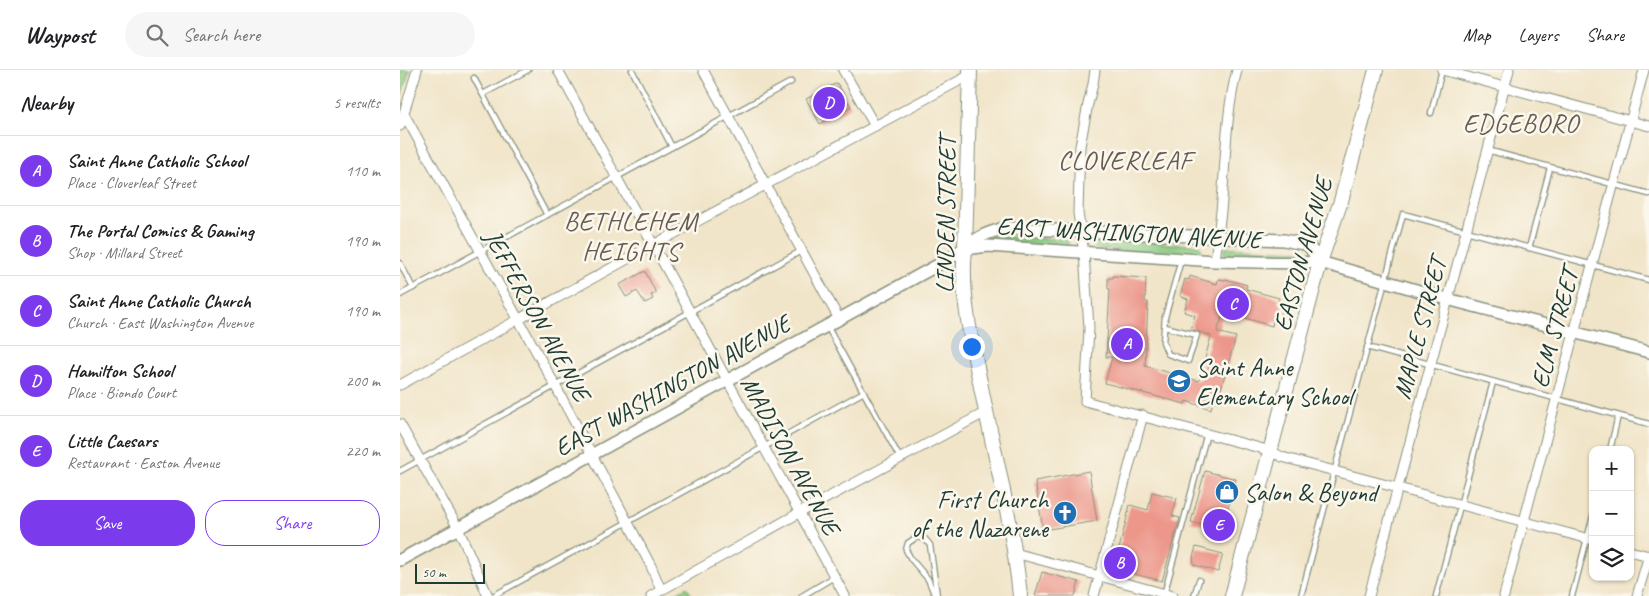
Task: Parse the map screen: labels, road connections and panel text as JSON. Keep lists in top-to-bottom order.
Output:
{
  "streets": {
    "main road": ["LINDEN STREET", "EASTON AVENUE"],
    "street": [
      "EAST WASHINGTON AVENUE",
      "JEFFERSON AVENUE",
      "MAPLE STREET",
      "ELM STREET",
      "MADISON AVENUE"
    ]
  },
  "crossings": [
    ["LINDEN STREET", "EAST WASHINGTON AVENUE"],
    ["EAST WASHINGTON AVENUE", "EASTON AVENUE"],
    ["EAST WASHINGTON AVENUE", "JEFFERSON AVENUE"],
    ["EAST WASHINGTON AVENUE", "MAPLE STREET"],
    ["EAST WASHINGTON AVENUE", "ELM STREET"],
    ["EAST WASHINGTON AVENUE", "MADISON AVENUE"]
  ],
  "districts": ["EDGEBORO", "CLOVERLEAF", "BETHLEHEM HEIGHTS"],
  "places": {
    "school or university": ["Saint Anne Elementary School"],
    "shop": ["Salon & Beyond"],
    "church": ["First Church of the Nazarene"]
  },
  "scale_bar": "50 m",
  "page": {
    "header": "Waypost",
    "search": "Search here",
    "nav": ["Map", "Layers", "Share"],
    "heading": ["Nearby", "5 results"],
    "pins": [
      "D",
      "C",
      "A",
      "E",
      "B"
    ],
    "list": [
      {
        "mark": "A",
        "name": "Saint Anne Catholic School",
        "note": "Place · Cloverleaf Street",
        "value": "110 m"
      },
      {
        "mark": "B",
        "name": "The Portal Comics & Gaming",
        "note": "Shop · Millard Street",
        "value": "190 m"
      },
      {
        "mark": "C",
        "name": "Saint Anne Catholic Church",
        "note": "Church · East Washington Avenue",
        "value": "190 m"
      },
      {
        "mark": "D",
        "name": "Hamilton School",
        "note": "Place · Biondo Court",
        "value": "200 m"
      },
      {
        "mark": "E",
        "name": "Little Caesars",
        "note": "Restaurant · Easton Avenue",
        "value": "220 m"
      }
    ],
    "map_buttons": ["+", "−"],
    "buttons": ["Save", "Share"],
    "scale": "50 m"
  }
}
